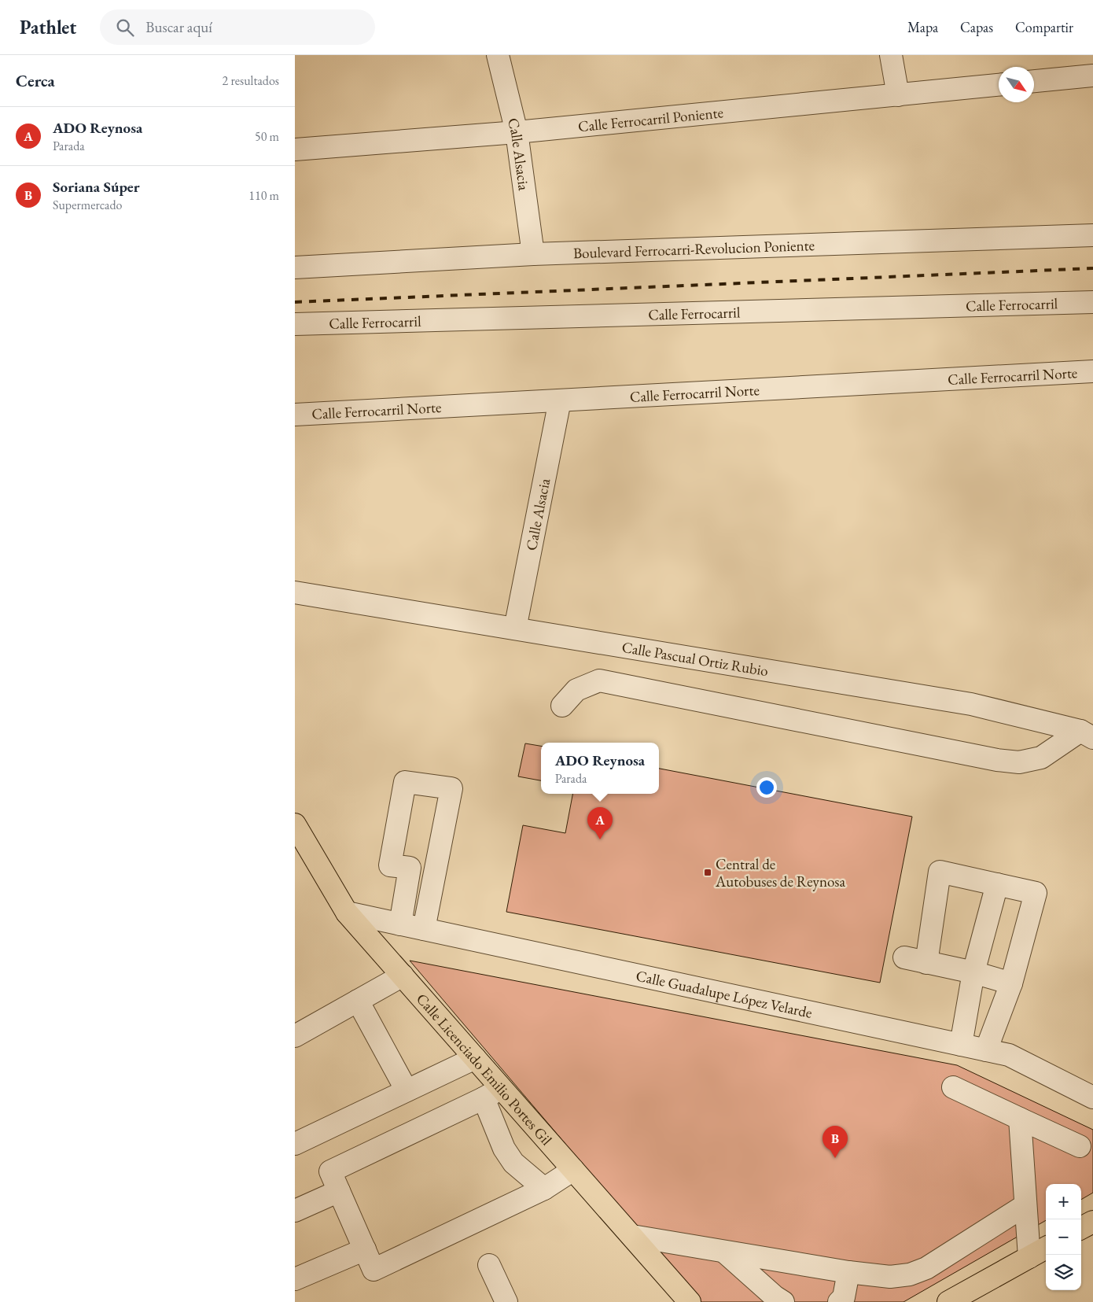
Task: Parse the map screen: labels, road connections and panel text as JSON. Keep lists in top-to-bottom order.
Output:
{
  "streets": {
    "main road": ["Calle Licenciado Emilio Portes Gil"],
    "street": [
      "Calle Ferrocarril Poniente",
      "Calle Alsacia",
      "Boulevard Ferrocarri-Revolucion Poniente",
      "Calle Ferrocarril",
      "Calle Ferrocarril Norte",
      "Calle Pascual Ortiz Rubio",
      "Calle Guadalupe López Velarde"
    ]
  },
  "crossings": [
    ["Calle Ferrocarril Poniente", "Calle Alsacia"],
    ["Calle Alsacia", "Boulevard Ferrocarri-Revolucion Poniente"],
    ["Calle Alsacia", "Calle Ferrocarril Norte"],
    ["Calle Alsacia", "Calle Pascual Ortiz Rubio"],
    ["Calle Guadalupe López Velarde", "Calle Licenciado Emilio Portes Gil"]
  ],
  "places": {
    "transit": ["Central de Autobuses de Reynosa"]
  },
  "north": "bottom right",
  "page": {
    "header": "Pathlet",
    "search": "Buscar aquí",
    "nav": ["Mapa", "Capas", "Compartir"],
    "heading": ["Cerca", "2 resultados"],
    "list": [
      {
        "mark": "A",
        "name": "ADO Reynosa",
        "note": "Parada",
        "value": "50 m"
      },
      {
        "mark": "B",
        "name": "Soriana Súper",
        "note": "Supermercado",
        "value": "110 m"
      }
    ],
    "popup": ["ADO Reynosa", "Parada"],
    "pins": ["A", "B"],
    "map_buttons": ["+", "−"]
  }
}
